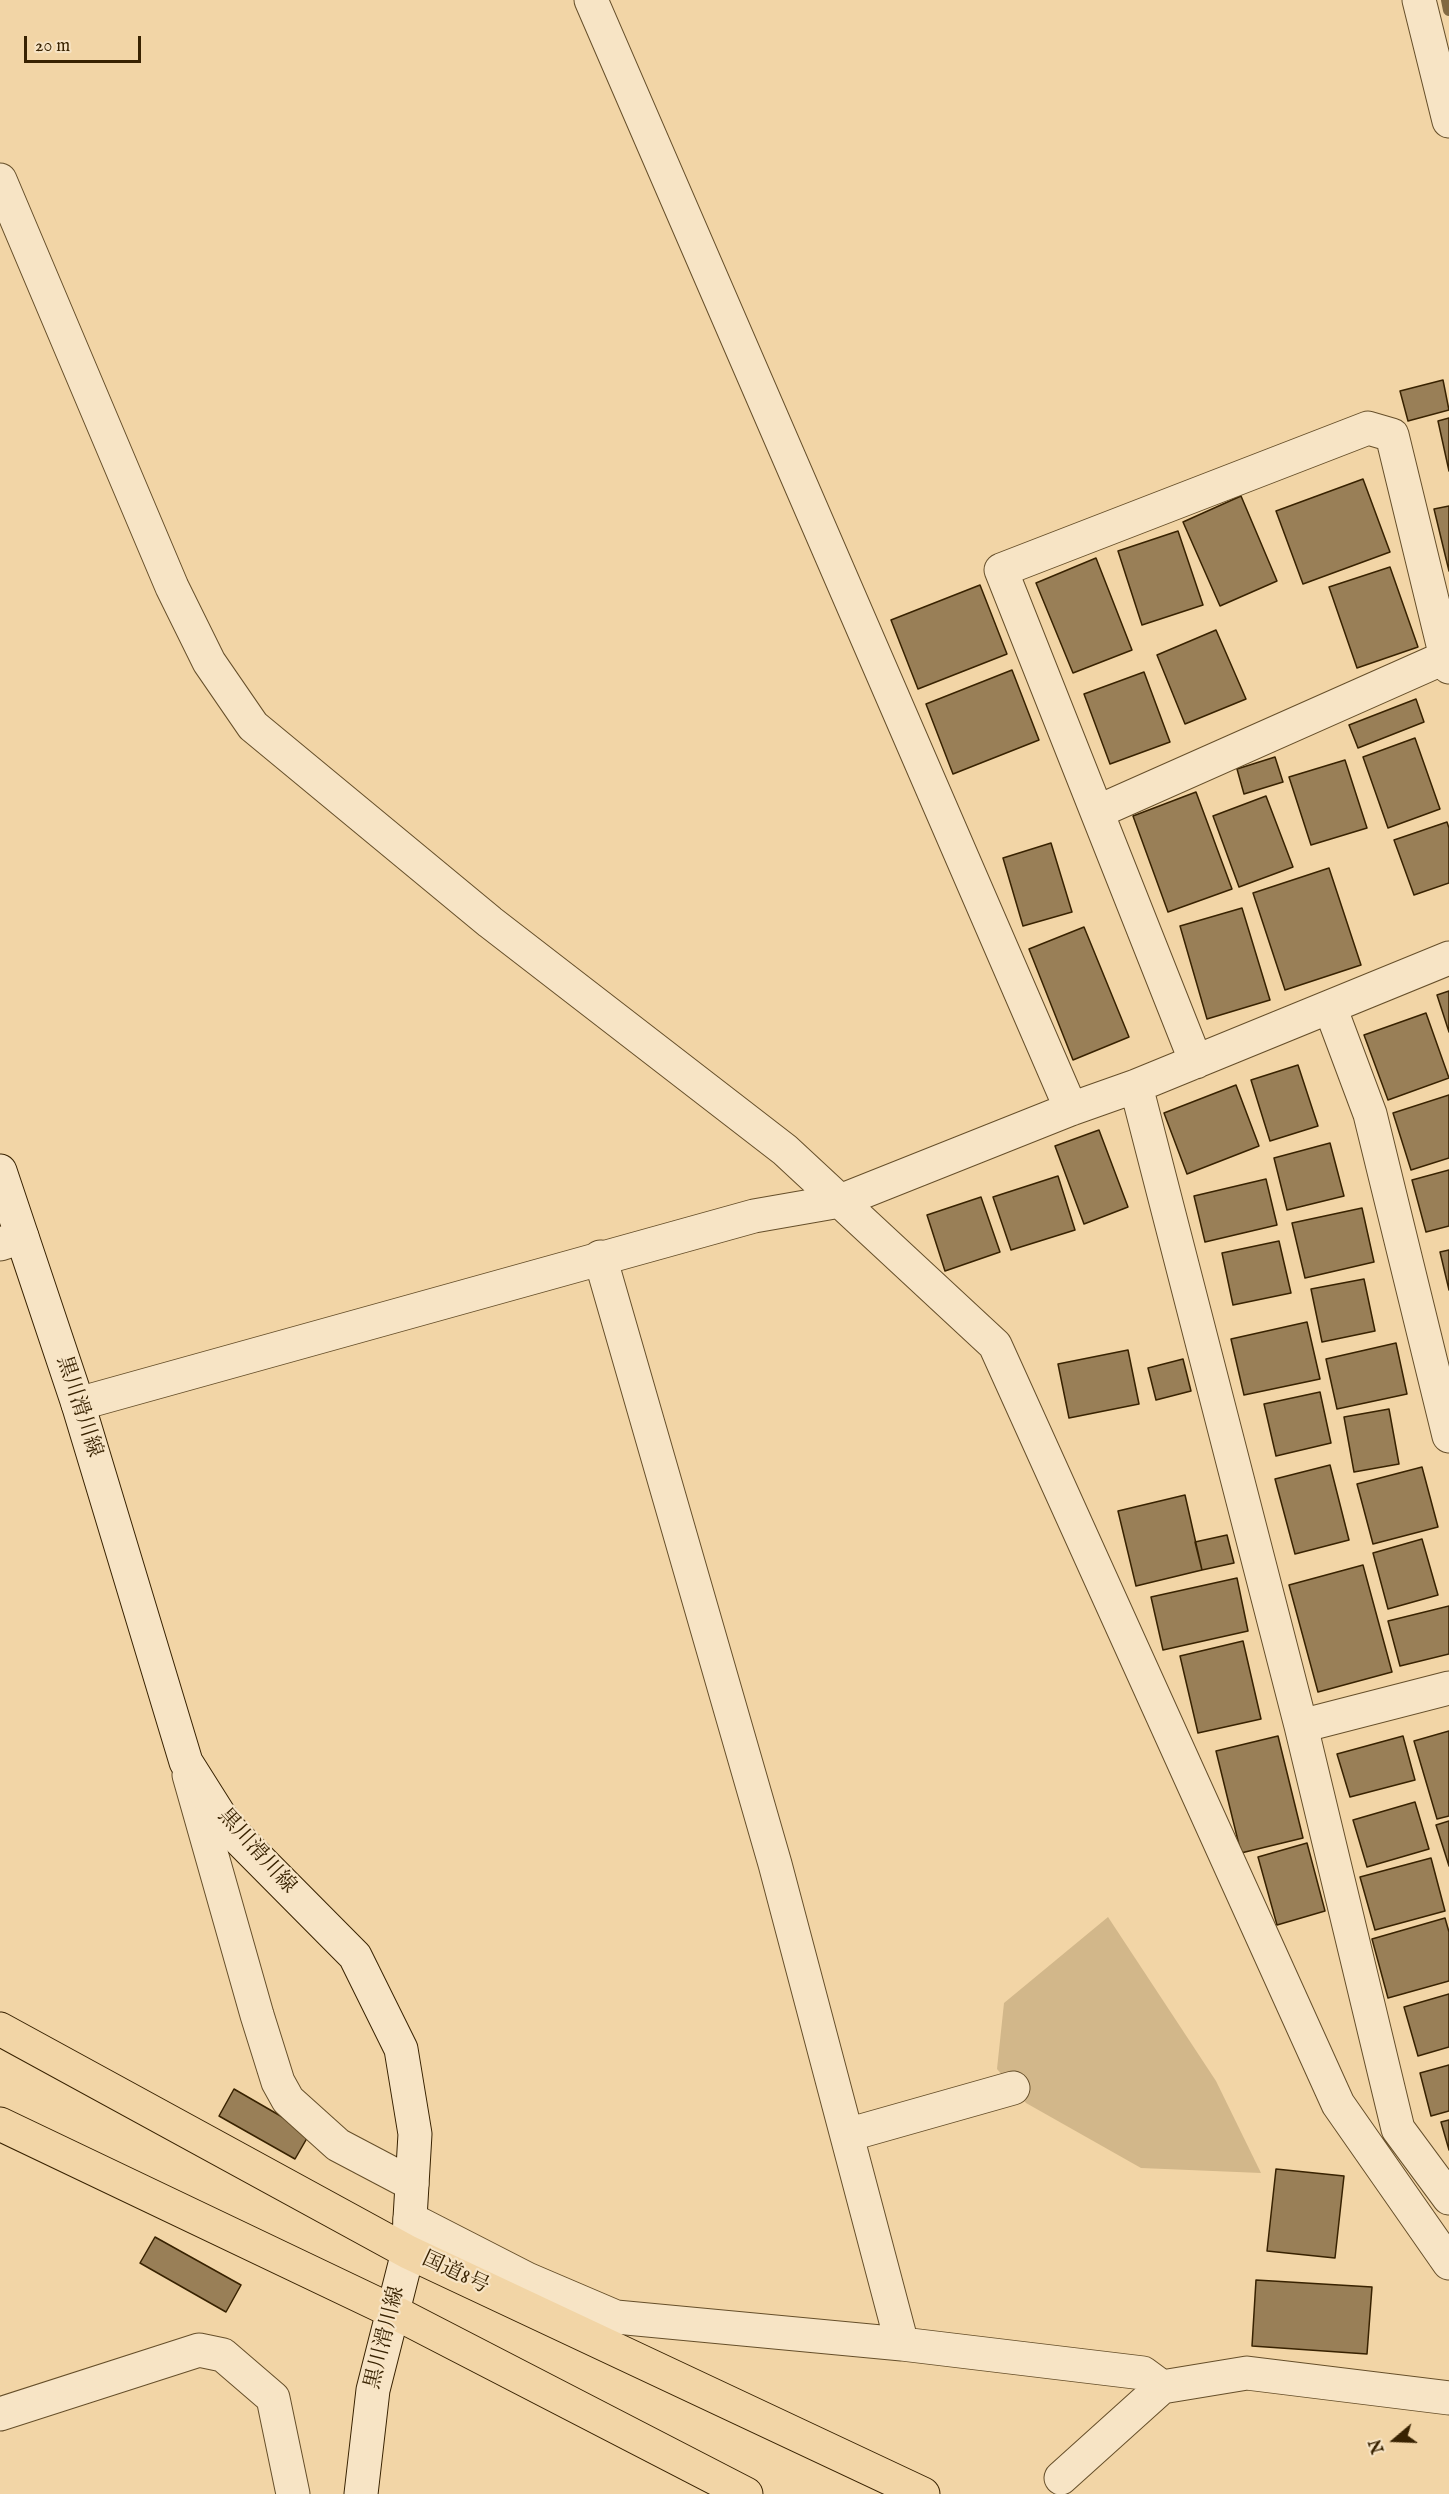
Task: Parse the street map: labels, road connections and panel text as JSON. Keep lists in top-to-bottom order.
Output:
{
  "streets": {
    "highway": ["国道8号"],
    "street": ["黒川滑川線"]
  },
  "crossings": [
    ["黒川滑川線", "国道8号"]
  ],
  "scale_bar": "20 m",
  "north": "left"
}
